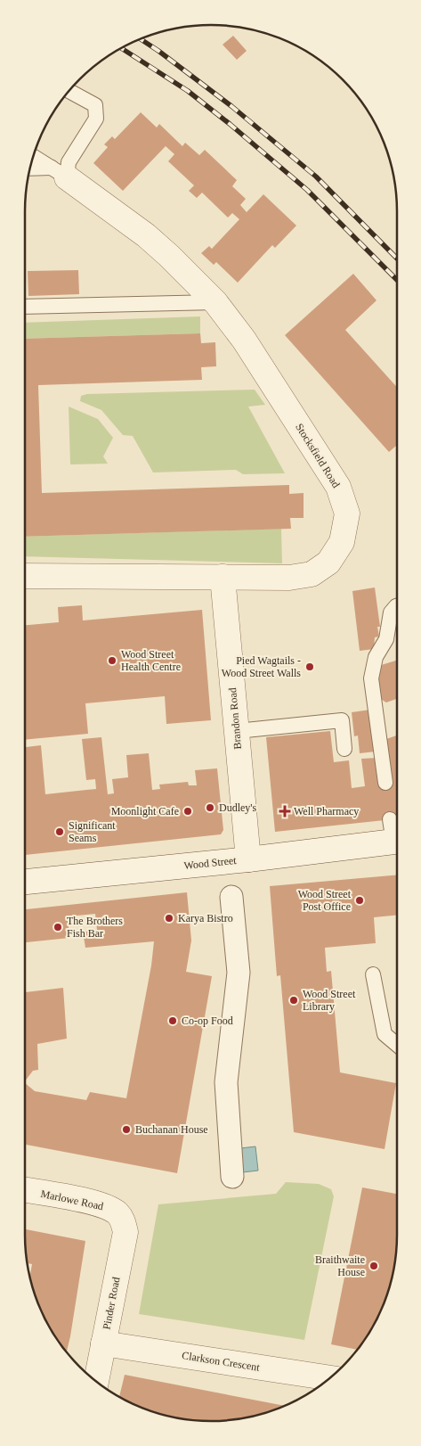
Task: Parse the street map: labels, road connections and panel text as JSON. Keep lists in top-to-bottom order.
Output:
{
  "streets": {
    "street": [
      "Stocksfield Road",
      "Brandon Road",
      "Wood Street",
      "Marlowe Road",
      "Pinder Road",
      "Clarkson Crescent"
    ]
  },
  "crossings": [
    ["Stocksfield Road", "Brandon Road"],
    ["Brandon Road", "Wood Street"],
    ["Marlowe Road", "Pinder Road"],
    ["Pinder Road", "Clarkson Crescent"]
  ],
  "places": {
    "other": [
      "Wood Street Health Centre",
      "Pied Wagtails - Wood Street Walls",
      "Dudley's",
      "Moonlight Cafe",
      "Significant Seams",
      "Wood Street Post Office",
      "Karya Bistro",
      "The Brothers Fish Bar",
      "Wood Street Library",
      "Co-op Food",
      "Buchanan House",
      "Braithwaite House"
    ],
    "health": ["Well Pharmacy"]
  }
}
